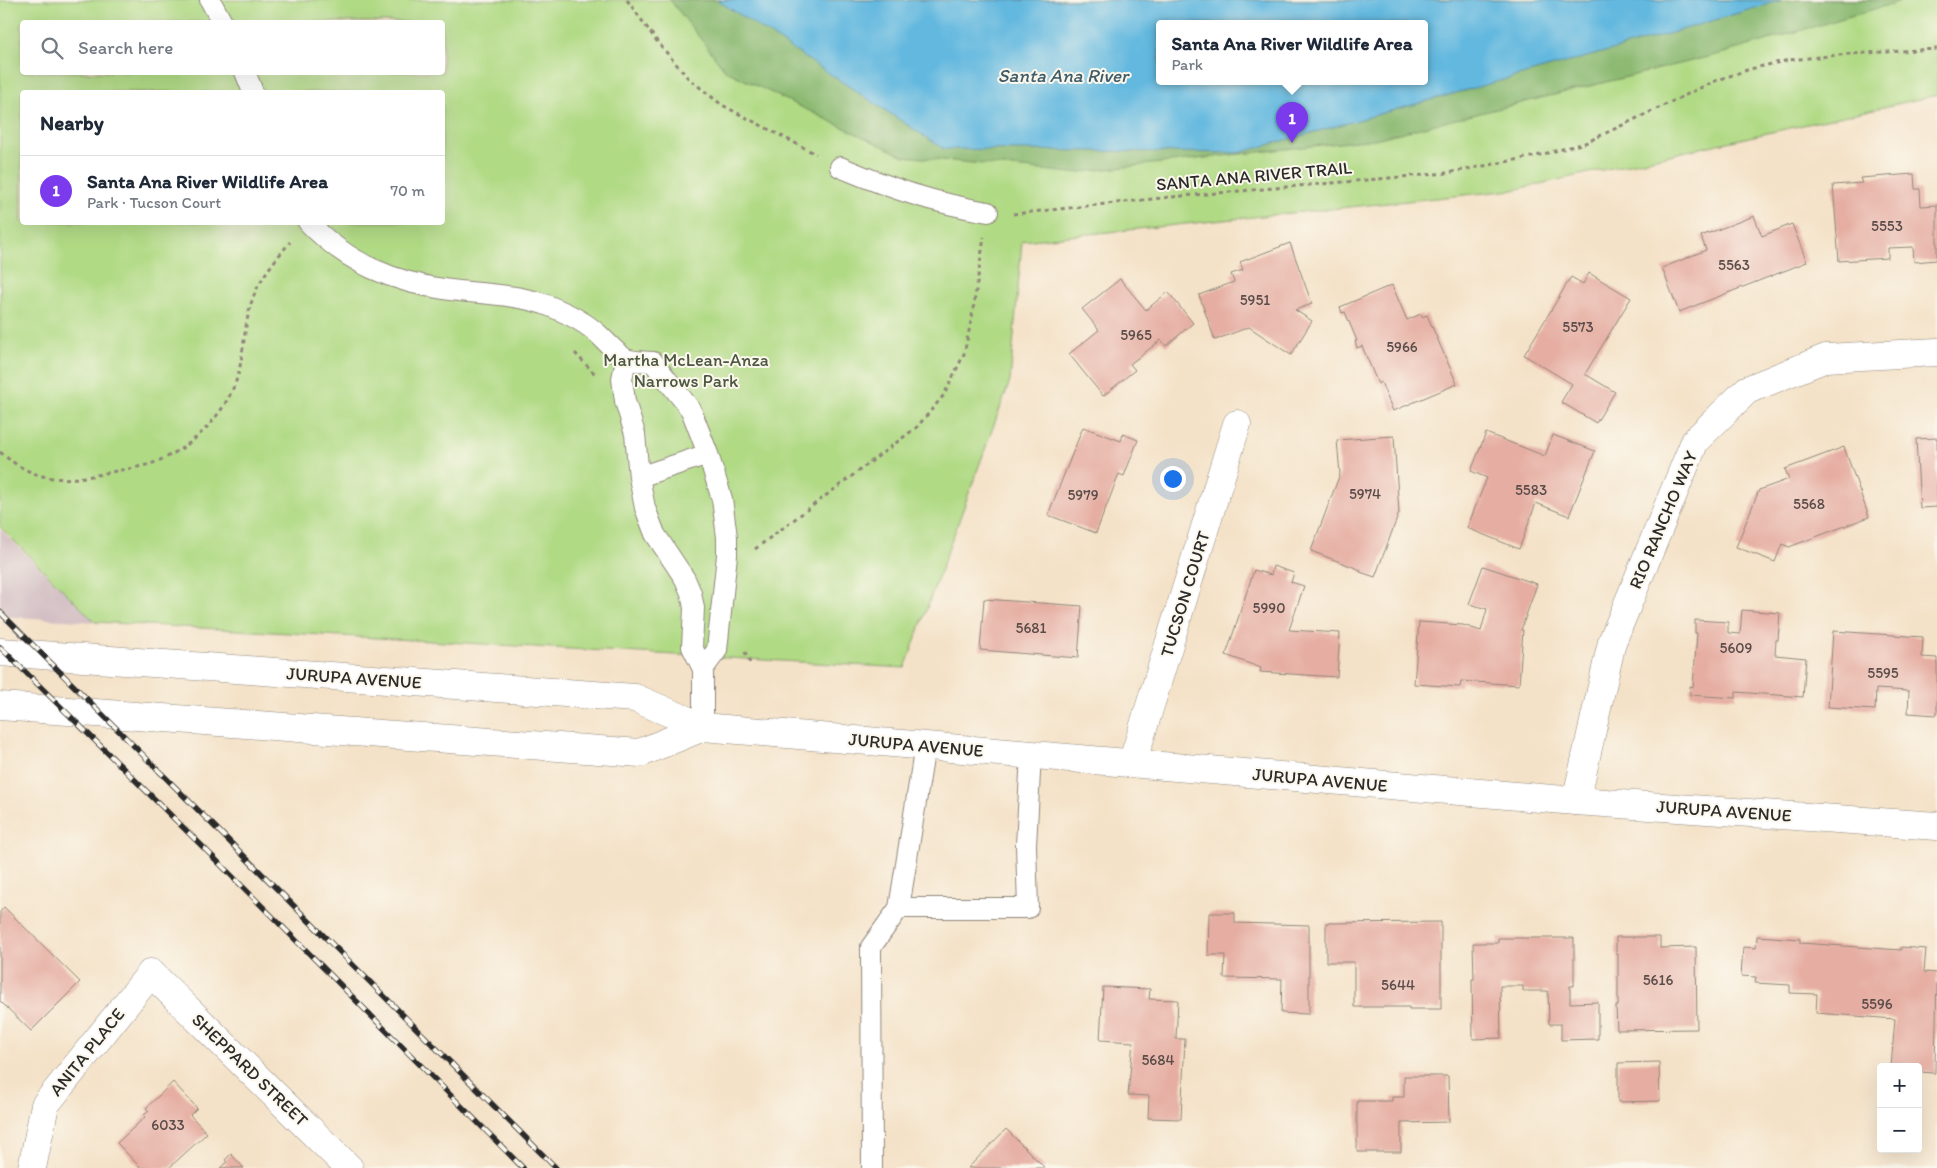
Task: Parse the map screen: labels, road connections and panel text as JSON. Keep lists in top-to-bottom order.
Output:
{
  "streets": {
    "main road": [
      "RIO RANCHO WAY",
      "TUCSON COURT",
      "JURUPA AVENUE",
      "ANITA PLACE",
      "SHEPPARD STREET"
    ],
    "path": ["SANTA ANA RIVER TRAIL"]
  },
  "crossings": [
    ["RIO RANCHO WAY", "JURUPA AVENUE"],
    ["TUCSON COURT", "JURUPA AVENUE"],
    ["ANITA PLACE", "SHEPPARD STREET"]
  ],
  "water": ["Santa Ana River"],
  "parks": ["Martha McLean-Anza Narrows Park"],
  "house_numbers": [
    "5553",
    "5563",
    "5951",
    "5573",
    "5965",
    "5966",
    "5583",
    "5974",
    "5979",
    "5568",
    "5990",
    "5681",
    "5609",
    "5595",
    "5616",
    "5644",
    "5596",
    "5684",
    "6033"
  ],
  "page": {
    "popup": ["Santa Ana River Wildlife Area", "Park"],
    "search": "Search here",
    "heading": "Nearby",
    "pins": "1",
    "list": [
      {
        "mark": "1",
        "name": "Santa Ana River Wildlife Area",
        "note": "Park · Tucson Court",
        "value": "70 m"
      }
    ],
    "map_buttons": ["+", "−"]
  }
}
